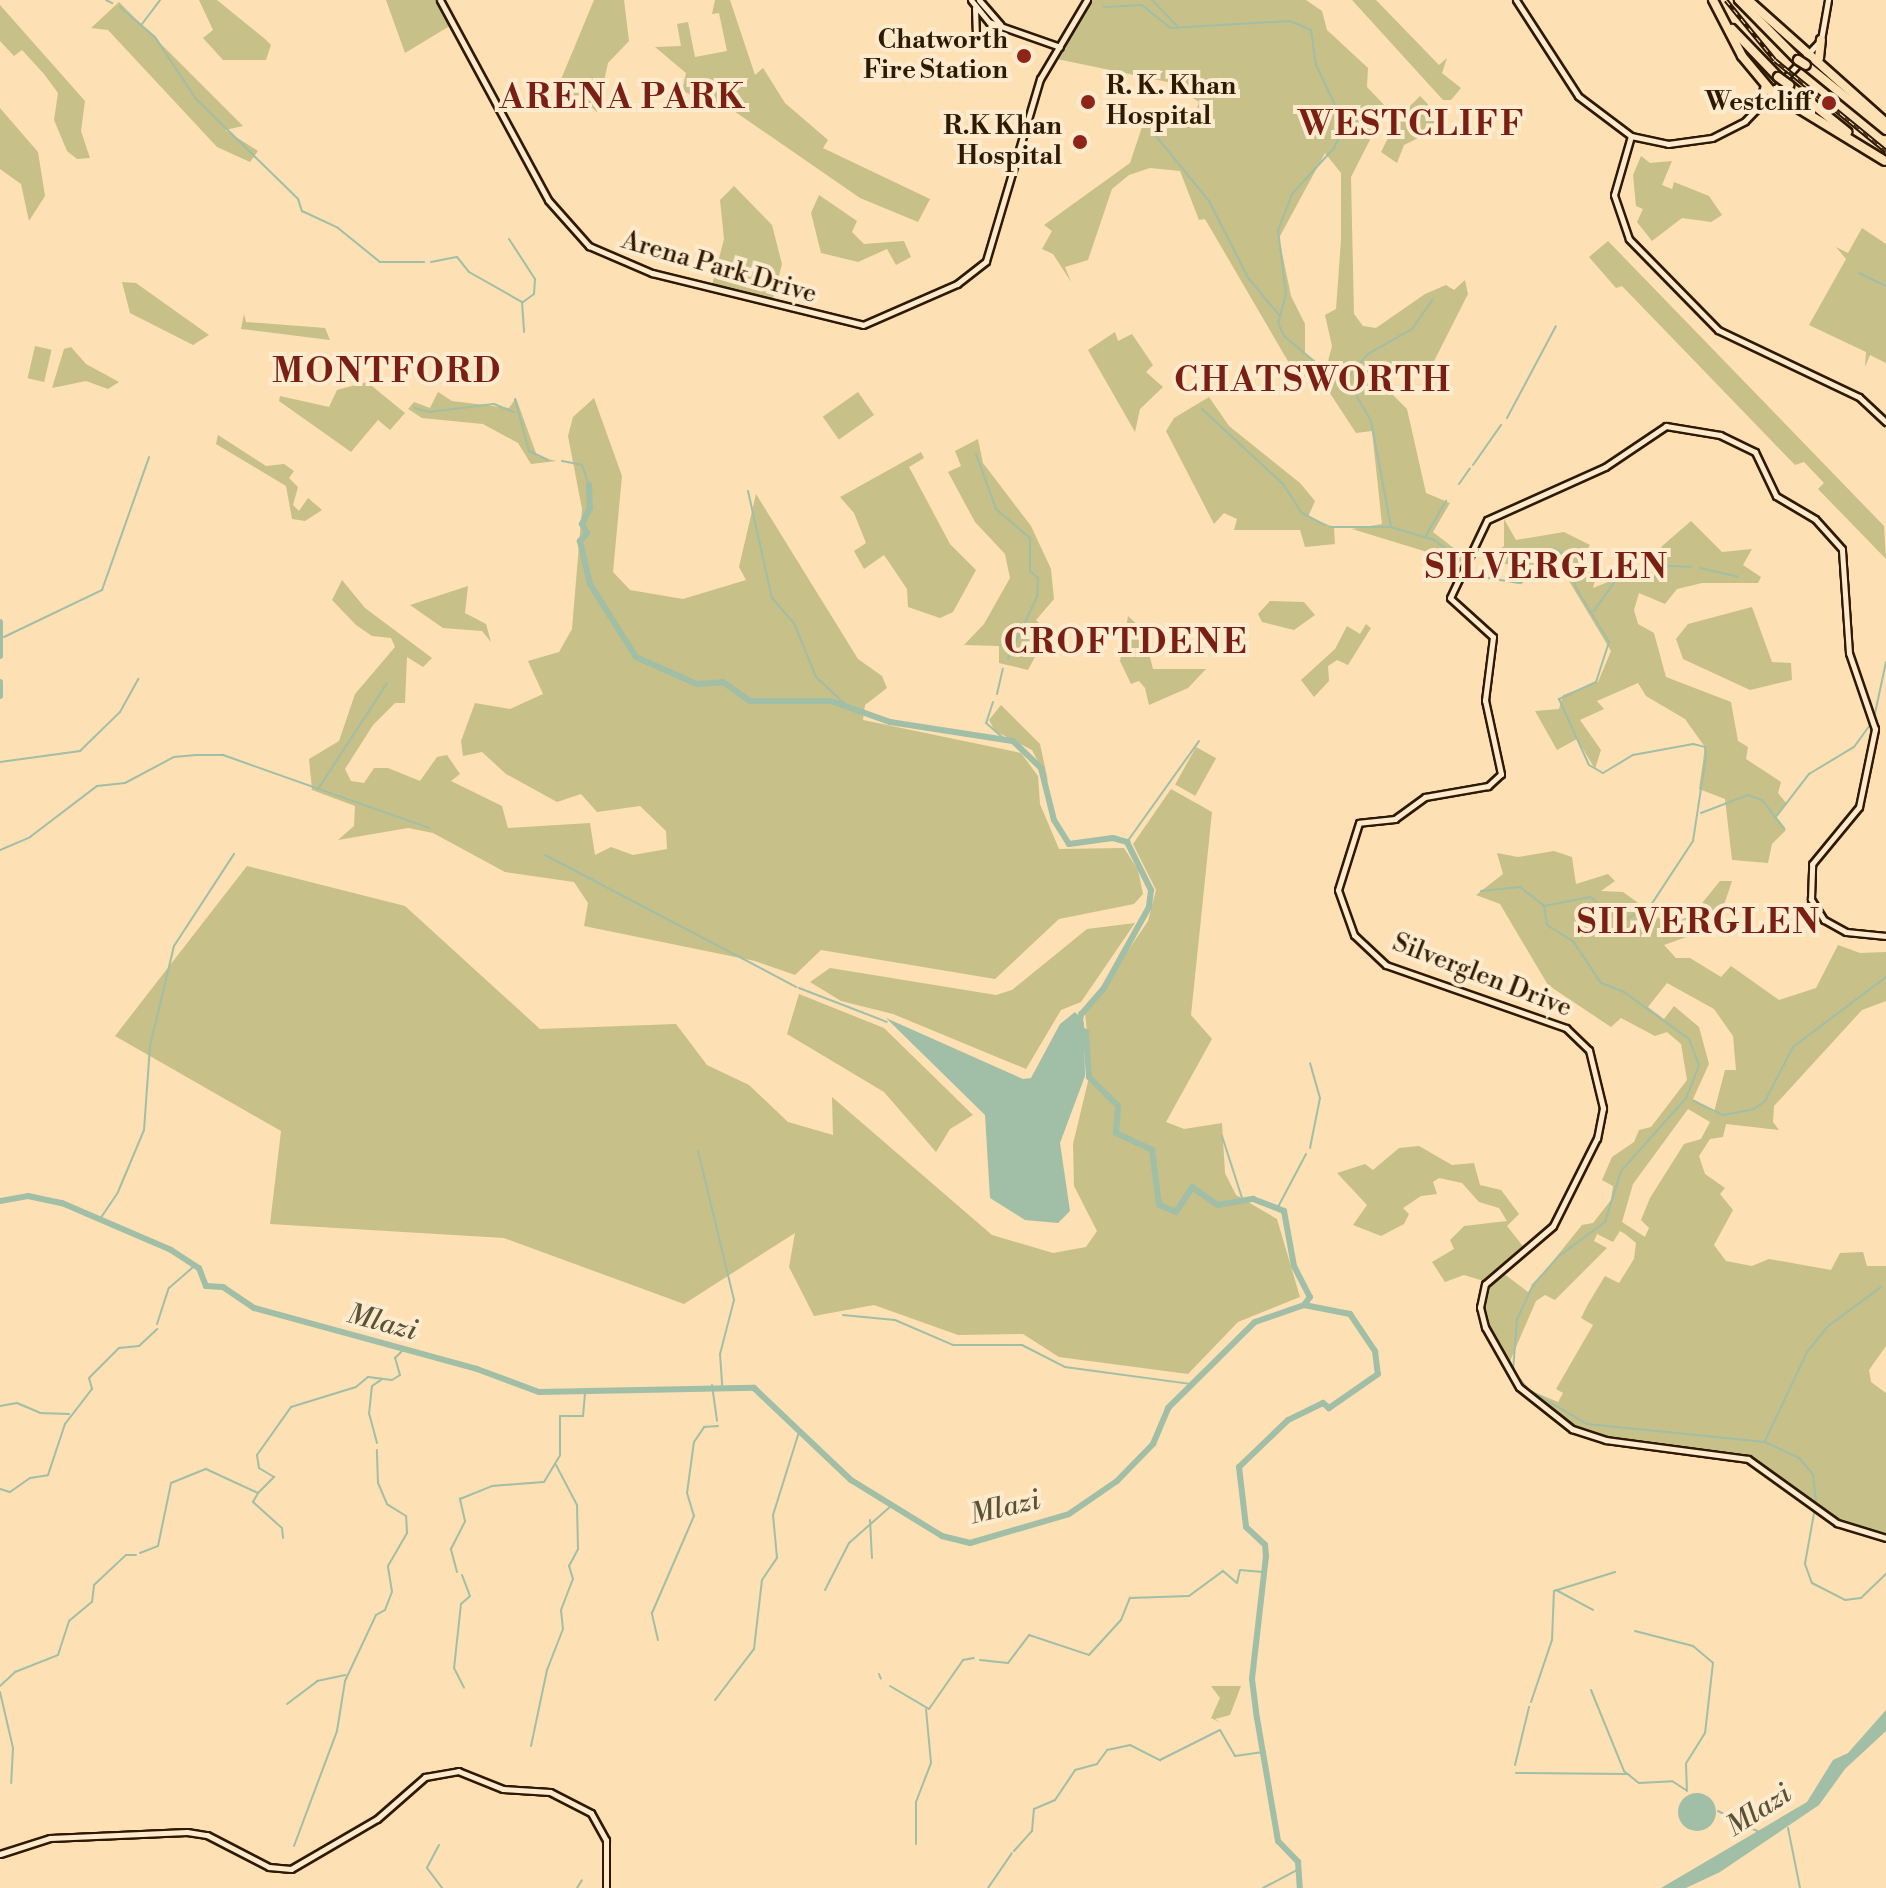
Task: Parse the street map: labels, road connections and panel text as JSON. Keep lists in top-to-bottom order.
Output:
{
  "streets": {
    "street": ["Arena Park Drive", "Silverglen Drive"]
  },
  "districts": [
    "ARENA PARK",
    "WESTCLIFF",
    "MONTFORD",
    "CHATSWORTH",
    "SILVERGLEN",
    "CROFTDENE",
    "SILVERGLEN"
  ],
  "water": ["Mlazi"],
  "places": [
    "Chatworth Fire Station",
    "R. K. Khan Hospital",
    "Westcliff",
    "R.K Khan Hospital"
  ]
}
